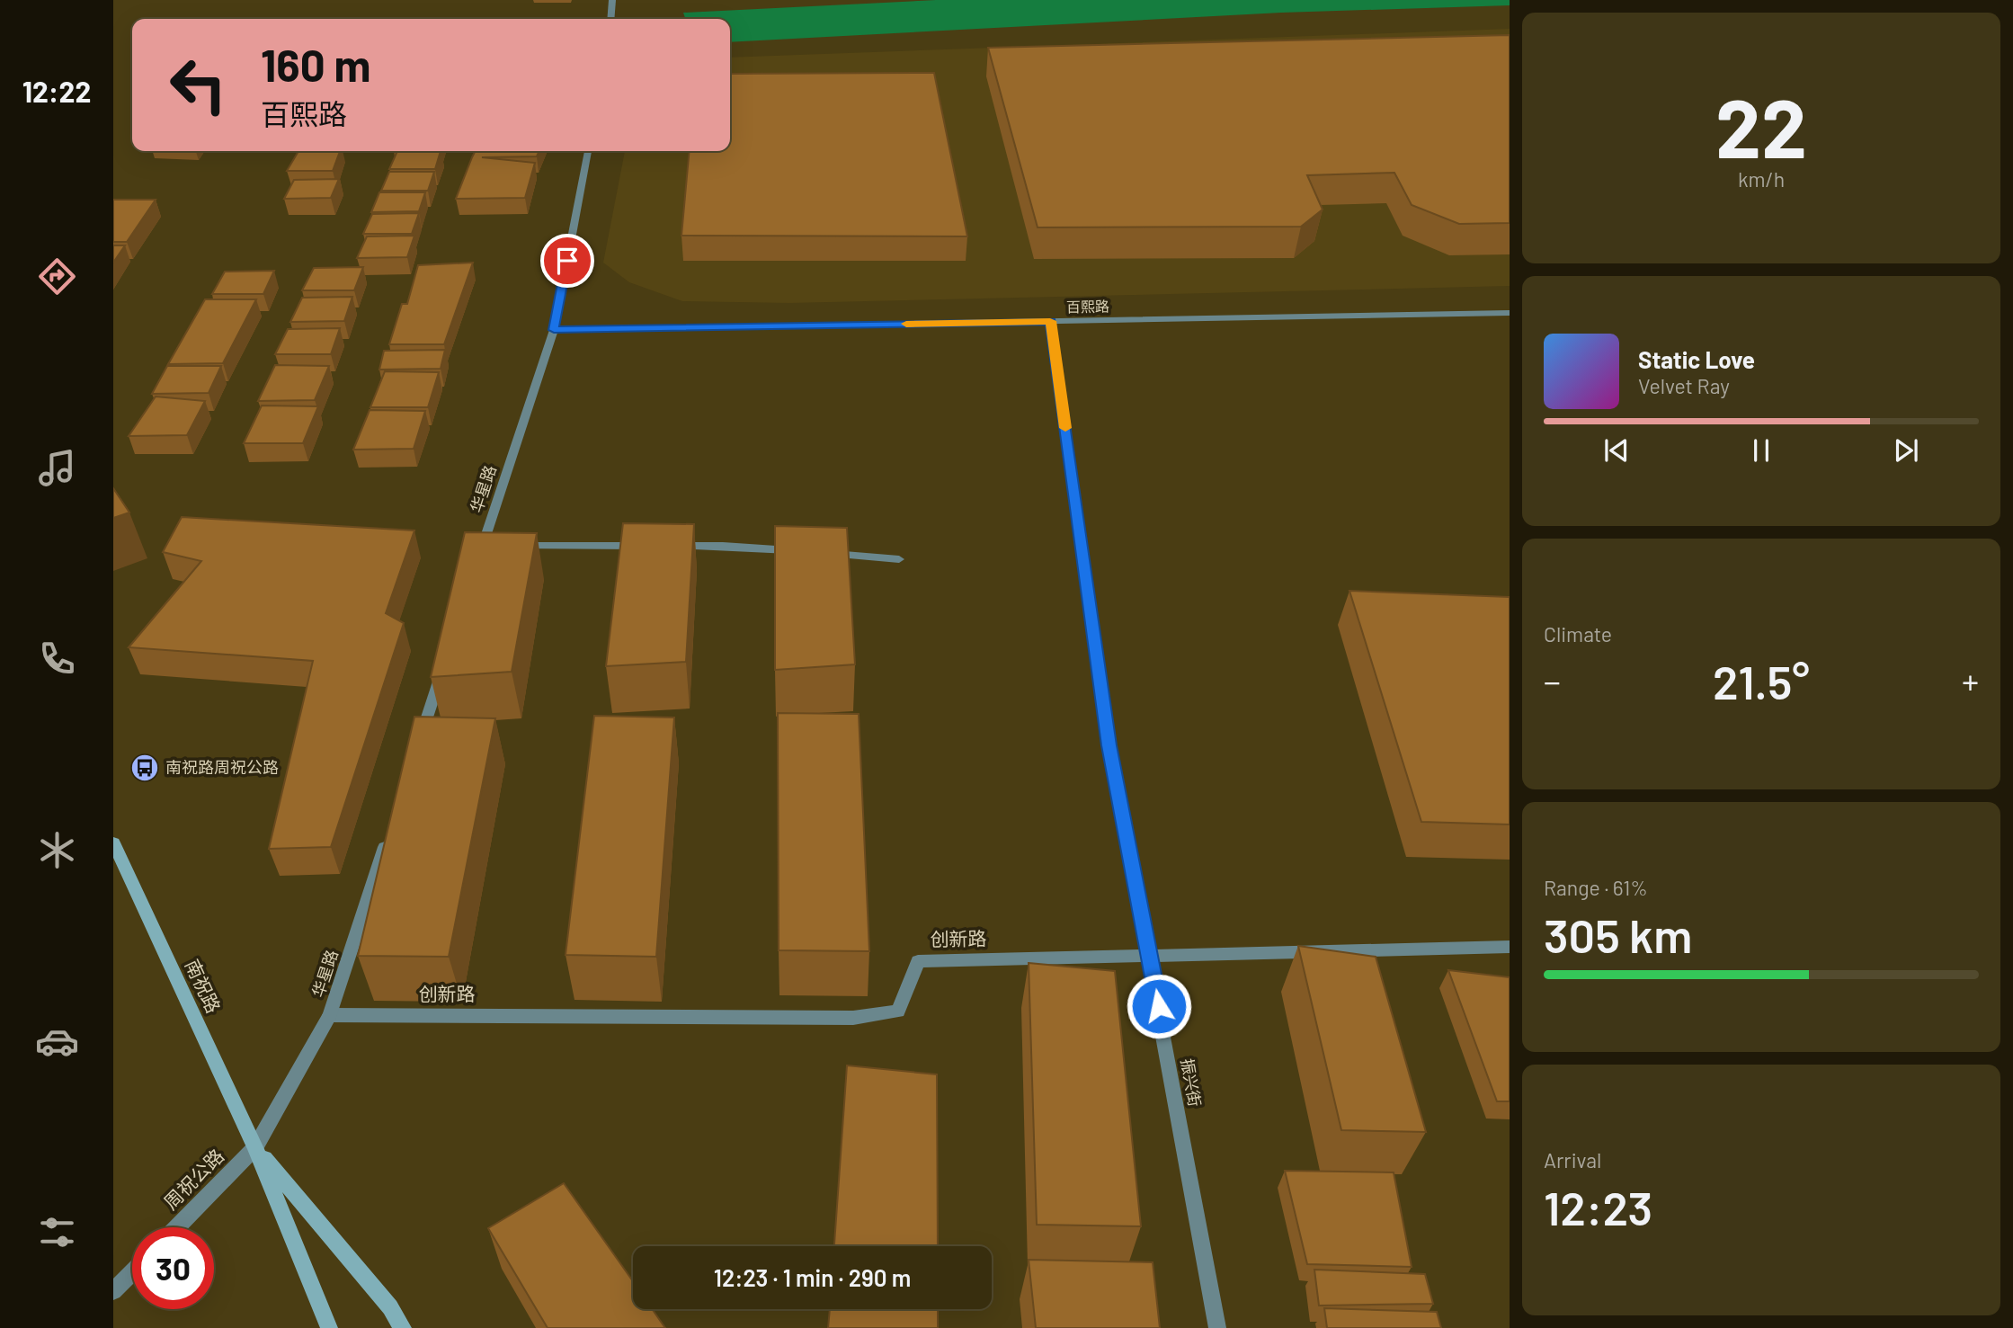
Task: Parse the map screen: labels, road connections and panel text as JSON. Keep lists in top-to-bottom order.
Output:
{
  "streets": {
    "main road": ["南祝路"],
    "street": [
      "百熙路",
      "华星路",
      "创新路",
      "振兴街",
      "周祝公路"
    ]
  },
  "crossings": [
    ["百熙路", "华星路"],
    ["百熙路", "振兴街"],
    ["华星路", "创新路"],
    ["华星路", "南祝路"],
    ["华星路", "周祝公路"],
    ["创新路", "振兴街"],
    ["南祝路", "周祝公路"]
  ],
  "places": {
    "bus stop": ["南祝路周祝公路"]
  },
  "page": {
    "tabs": "12:22",
    "tile": [
      ["22", "km/h"],
      "Climate",
      ["Range · 61%", "305 km"],
      ["Arrival", "12:23"]
    ],
    "turn": ["160 m", "百熙路"],
    "song": ["Static Love", "Velvet Ray"],
    "heat": ["−", "21.5°", "+"],
    "limit": "30",
    "trip": "12:23 · 1 min · 290 m"
  }
}
